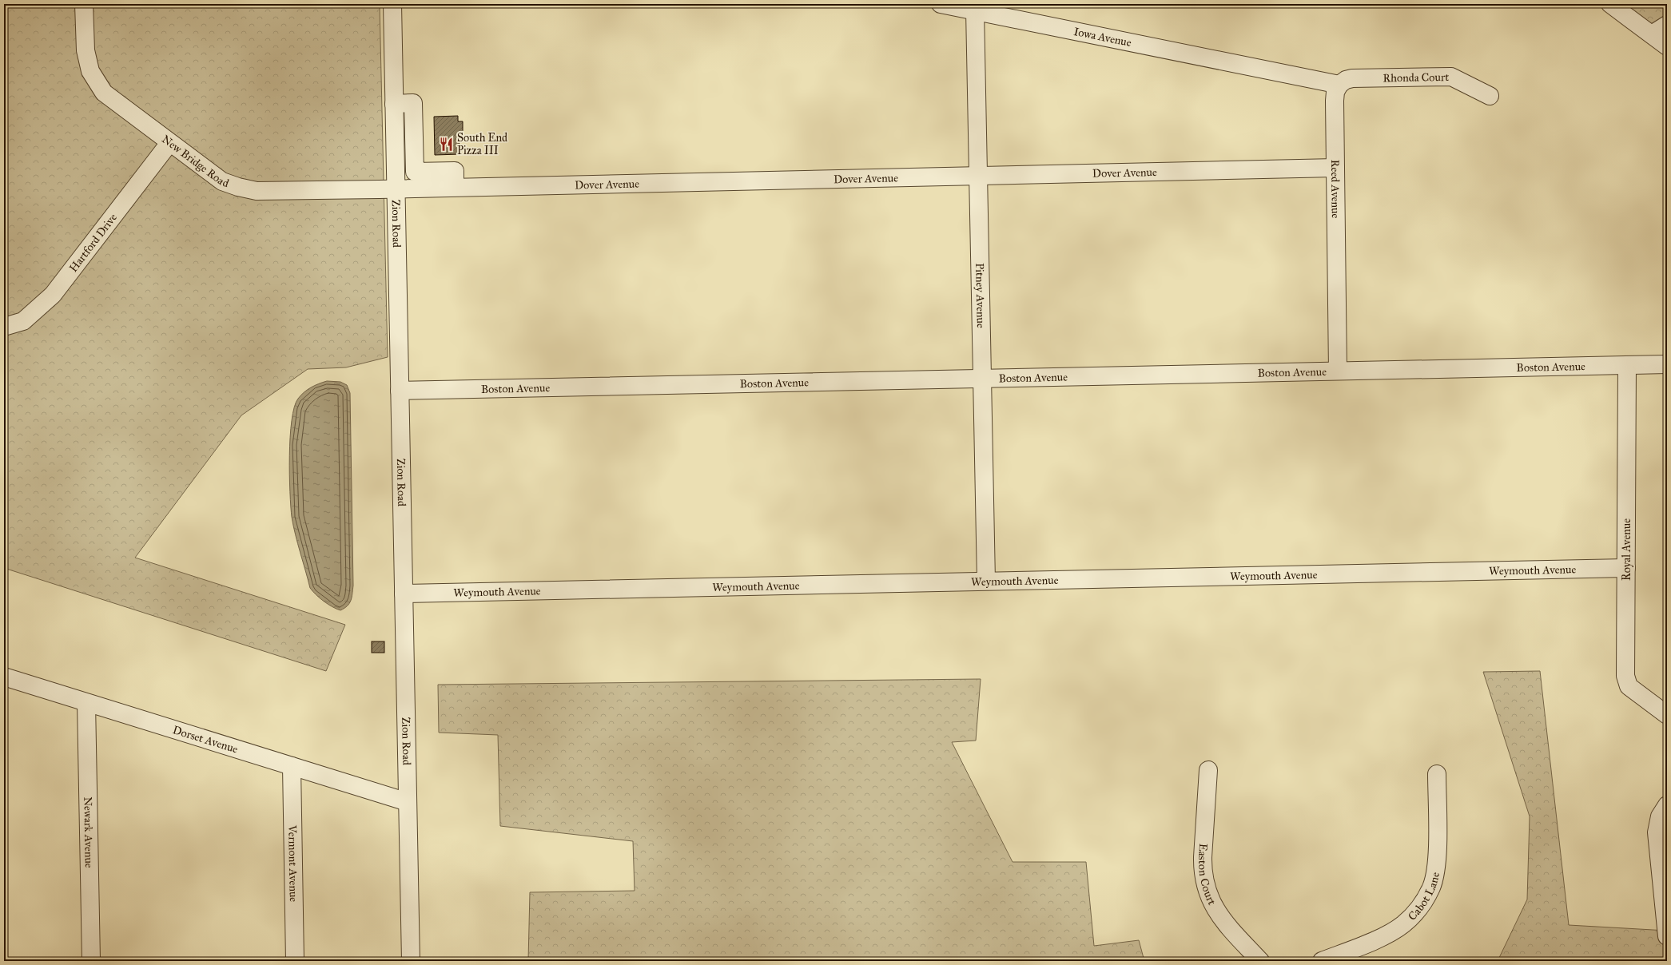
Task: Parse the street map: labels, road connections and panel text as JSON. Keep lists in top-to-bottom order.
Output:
{
  "streets": {
    "street": [
      "Iowa Avenue",
      "Rhonda Court",
      "New Bridge Road",
      "Dover Avenue",
      "Reed Avenue",
      "Zion Road",
      "Hartford Drive",
      "Pitney Avenue",
      "Boston Avenue",
      "Royal Avenue",
      "Weymouth Avenue",
      "Dorset Avenue",
      "Newark Avenue",
      "Vermont Avenue",
      "Easton Court",
      "Cabot Lane"
    ]
  },
  "crossings": [
    ["Iowa Avenue", "Rhonda Court"],
    ["Iowa Avenue", "Reed Avenue"],
    ["Iowa Avenue", "Pitney Avenue"],
    ["Rhonda Court", "Reed Avenue"],
    ["New Bridge Road", "Dover Avenue"],
    ["New Bridge Road", "Zion Road"],
    ["New Bridge Road", "Hartford Drive"],
    ["Dover Avenue", "Reed Avenue"],
    ["Dover Avenue", "Zion Road"],
    ["Dover Avenue", "Pitney Avenue"],
    ["Reed Avenue", "Boston Avenue"],
    ["Zion Road", "Boston Avenue"],
    ["Zion Road", "Weymouth Avenue"],
    ["Zion Road", "Dorset Avenue"],
    ["Pitney Avenue", "Boston Avenue"],
    ["Pitney Avenue", "Weymouth Avenue"],
    ["Boston Avenue", "Royal Avenue"],
    ["Royal Avenue", "Weymouth Avenue"],
    ["Dorset Avenue", "Newark Avenue"],
    ["Dorset Avenue", "Vermont Avenue"]
  ],
  "places": {
    "restaurant": ["South End Pizza III"]
  }
}
